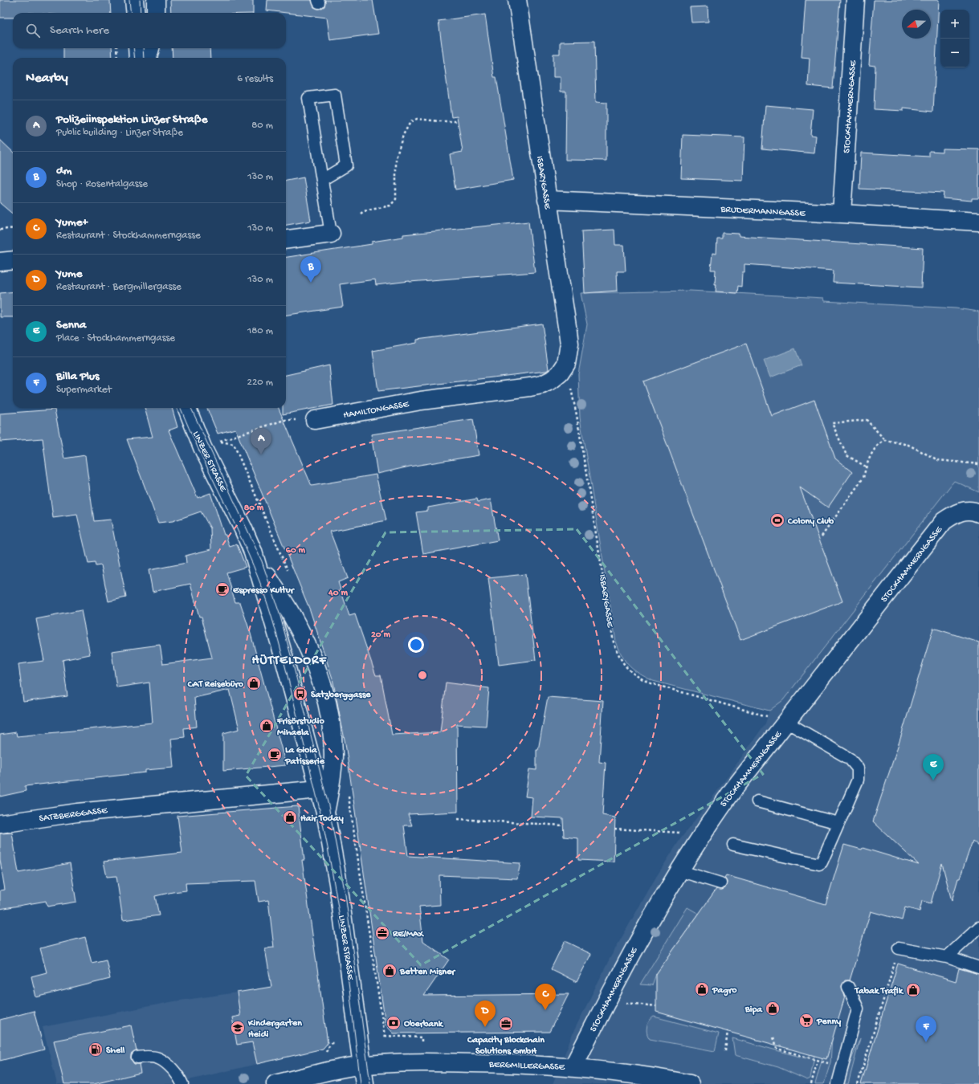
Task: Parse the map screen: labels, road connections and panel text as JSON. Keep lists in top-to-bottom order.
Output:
{
  "streets": {
    "street": [
      "STOCKHAMMERNGASSE",
      "ISBARYGASSE",
      "BRUDERMANNGASSE",
      "HAMILTONGASSE",
      "LINZER STRASSE",
      "SATZBERGGASSE",
      "BERGMILLERGASSE"
    ]
  },
  "crossings": [
    ["STOCKHAMMERNGASSE", "ISBARYGASSE"],
    ["STOCKHAMMERNGASSE", "BRUDERMANNGASSE"],
    ["STOCKHAMMERNGASSE", "BERGMILLERGASSE"],
    ["ISBARYGASSE", "BRUDERMANNGASSE"],
    ["ISBARYGASSE", "HAMILTONGASSE"],
    ["LINZER STRASSE", "SATZBERGGASSE"],
    ["LINZER STRASSE", "BERGMILLERGASSE"]
  ],
  "districts": ["HÜTTELDORF"],
  "places": {
    "sports": ["Colony Club"],
    "cafe": ["Espresso Kultur", "La Gioia Patisserie"],
    "shop": [
      "CAT Reisebüro",
      "Frisörstudio Mihaela",
      "Hair Today",
      "Betten Misner",
      "Pagro",
      "Tabak Trafik",
      "Bipa"
    ],
    "bus stop": ["Satzberggasse"],
    "office": ["RE/MAX", "Capacity Blockchain Solutions GmbH"],
    "supermarket": ["Penny"],
    "bank": ["Oberbank"],
    "school or university": ["Kindergarten Heidi"],
    "fuel station": ["Shell"]
  },
  "north": "left",
  "page": {
    "map_buttons": ["+", "−"],
    "search": "Search here",
    "heading": ["Nearby", "6 results"],
    "list": [
      {
        "mark": "A",
        "name": "Polizeiinspektion Linzer Straße",
        "note": "Public building · Linzer Straße",
        "value": "80 m"
      },
      {
        "mark": "B",
        "name": "dm",
        "note": "Shop · Rosentalgasse",
        "value": "130 m"
      },
      {
        "mark": "C",
        "name": "Yume+",
        "note": "Restaurant · Stockhammerngasse",
        "value": "130 m"
      },
      {
        "mark": "D",
        "name": "Yume",
        "note": "Restaurant · Bergmillergasse",
        "value": "130 m"
      },
      {
        "mark": "E",
        "name": "Senna",
        "note": "Place · Stockhammerngasse",
        "value": "180 m"
      },
      {
        "mark": "F",
        "name": "Billa Plus",
        "note": "Supermarket",
        "value": "220 m"
      }
    ],
    "pins": [
      "B",
      "A",
      "E",
      "C",
      "D",
      "F"
    ]
  },
  "rings": [
    "80 m",
    "60 m",
    "40 m",
    "20 m"
  ]
}
